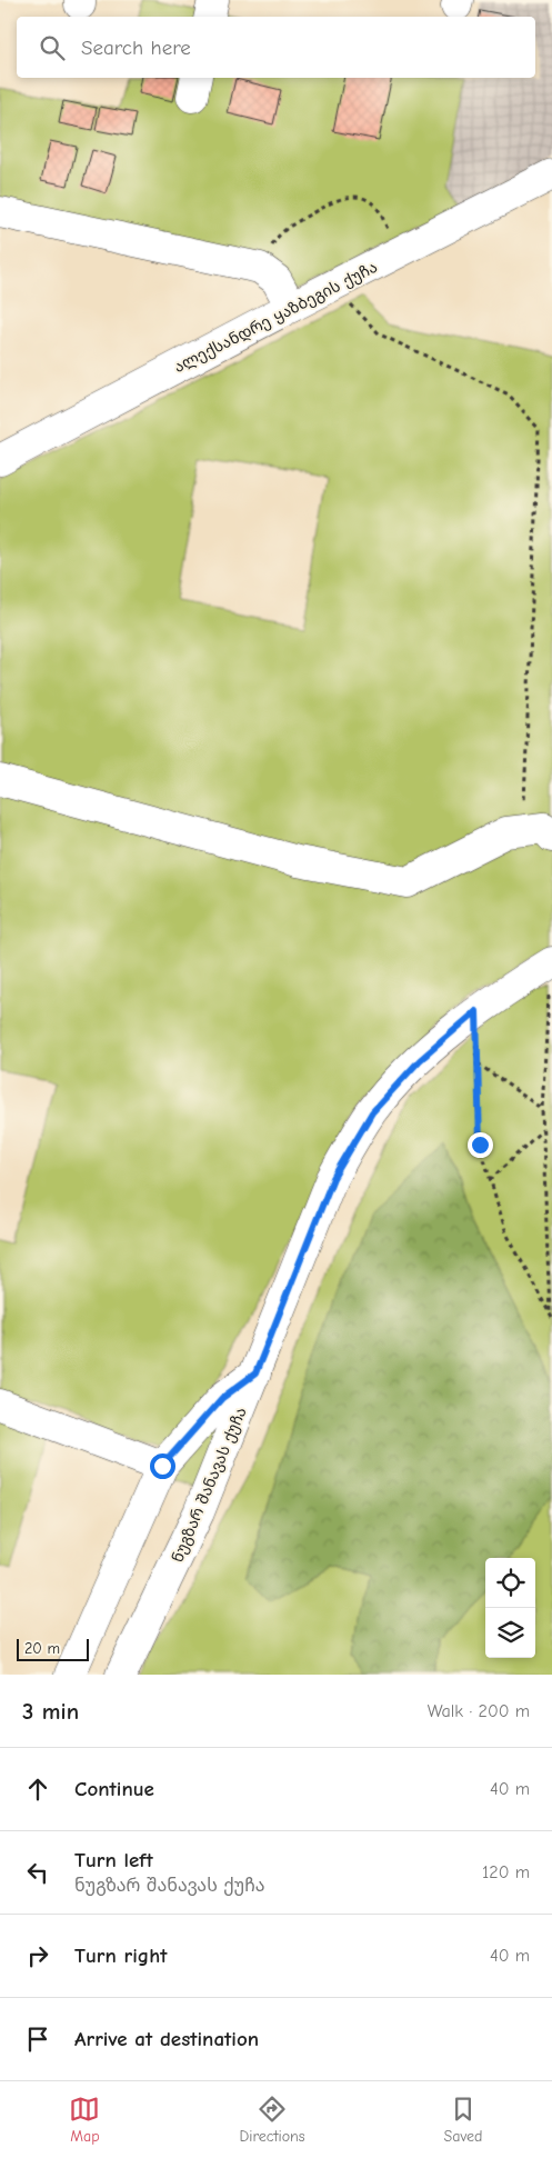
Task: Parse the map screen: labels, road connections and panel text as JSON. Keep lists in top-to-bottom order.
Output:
{
  "streets": {
    "street": ["ალექსანდრე ყაზბეგის ქუჩა", "ნუგზარ შანავას ქუჩა"]
  },
  "scale_bar": "20 m",
  "page": {
    "search": "Search here",
    "scale": "20 m",
    "heading": ["3 min", "Walk · 200 m"],
    "list": [
      ["Continue", "40 m"],
      ["Turn left", "ნუგზარ შანავას ქუჩა", "120 m"],
      ["Turn right", "40 m"],
      "Arrive at destination"
    ],
    "nav": ["Map", "Directions", "Saved"]
  }
}
